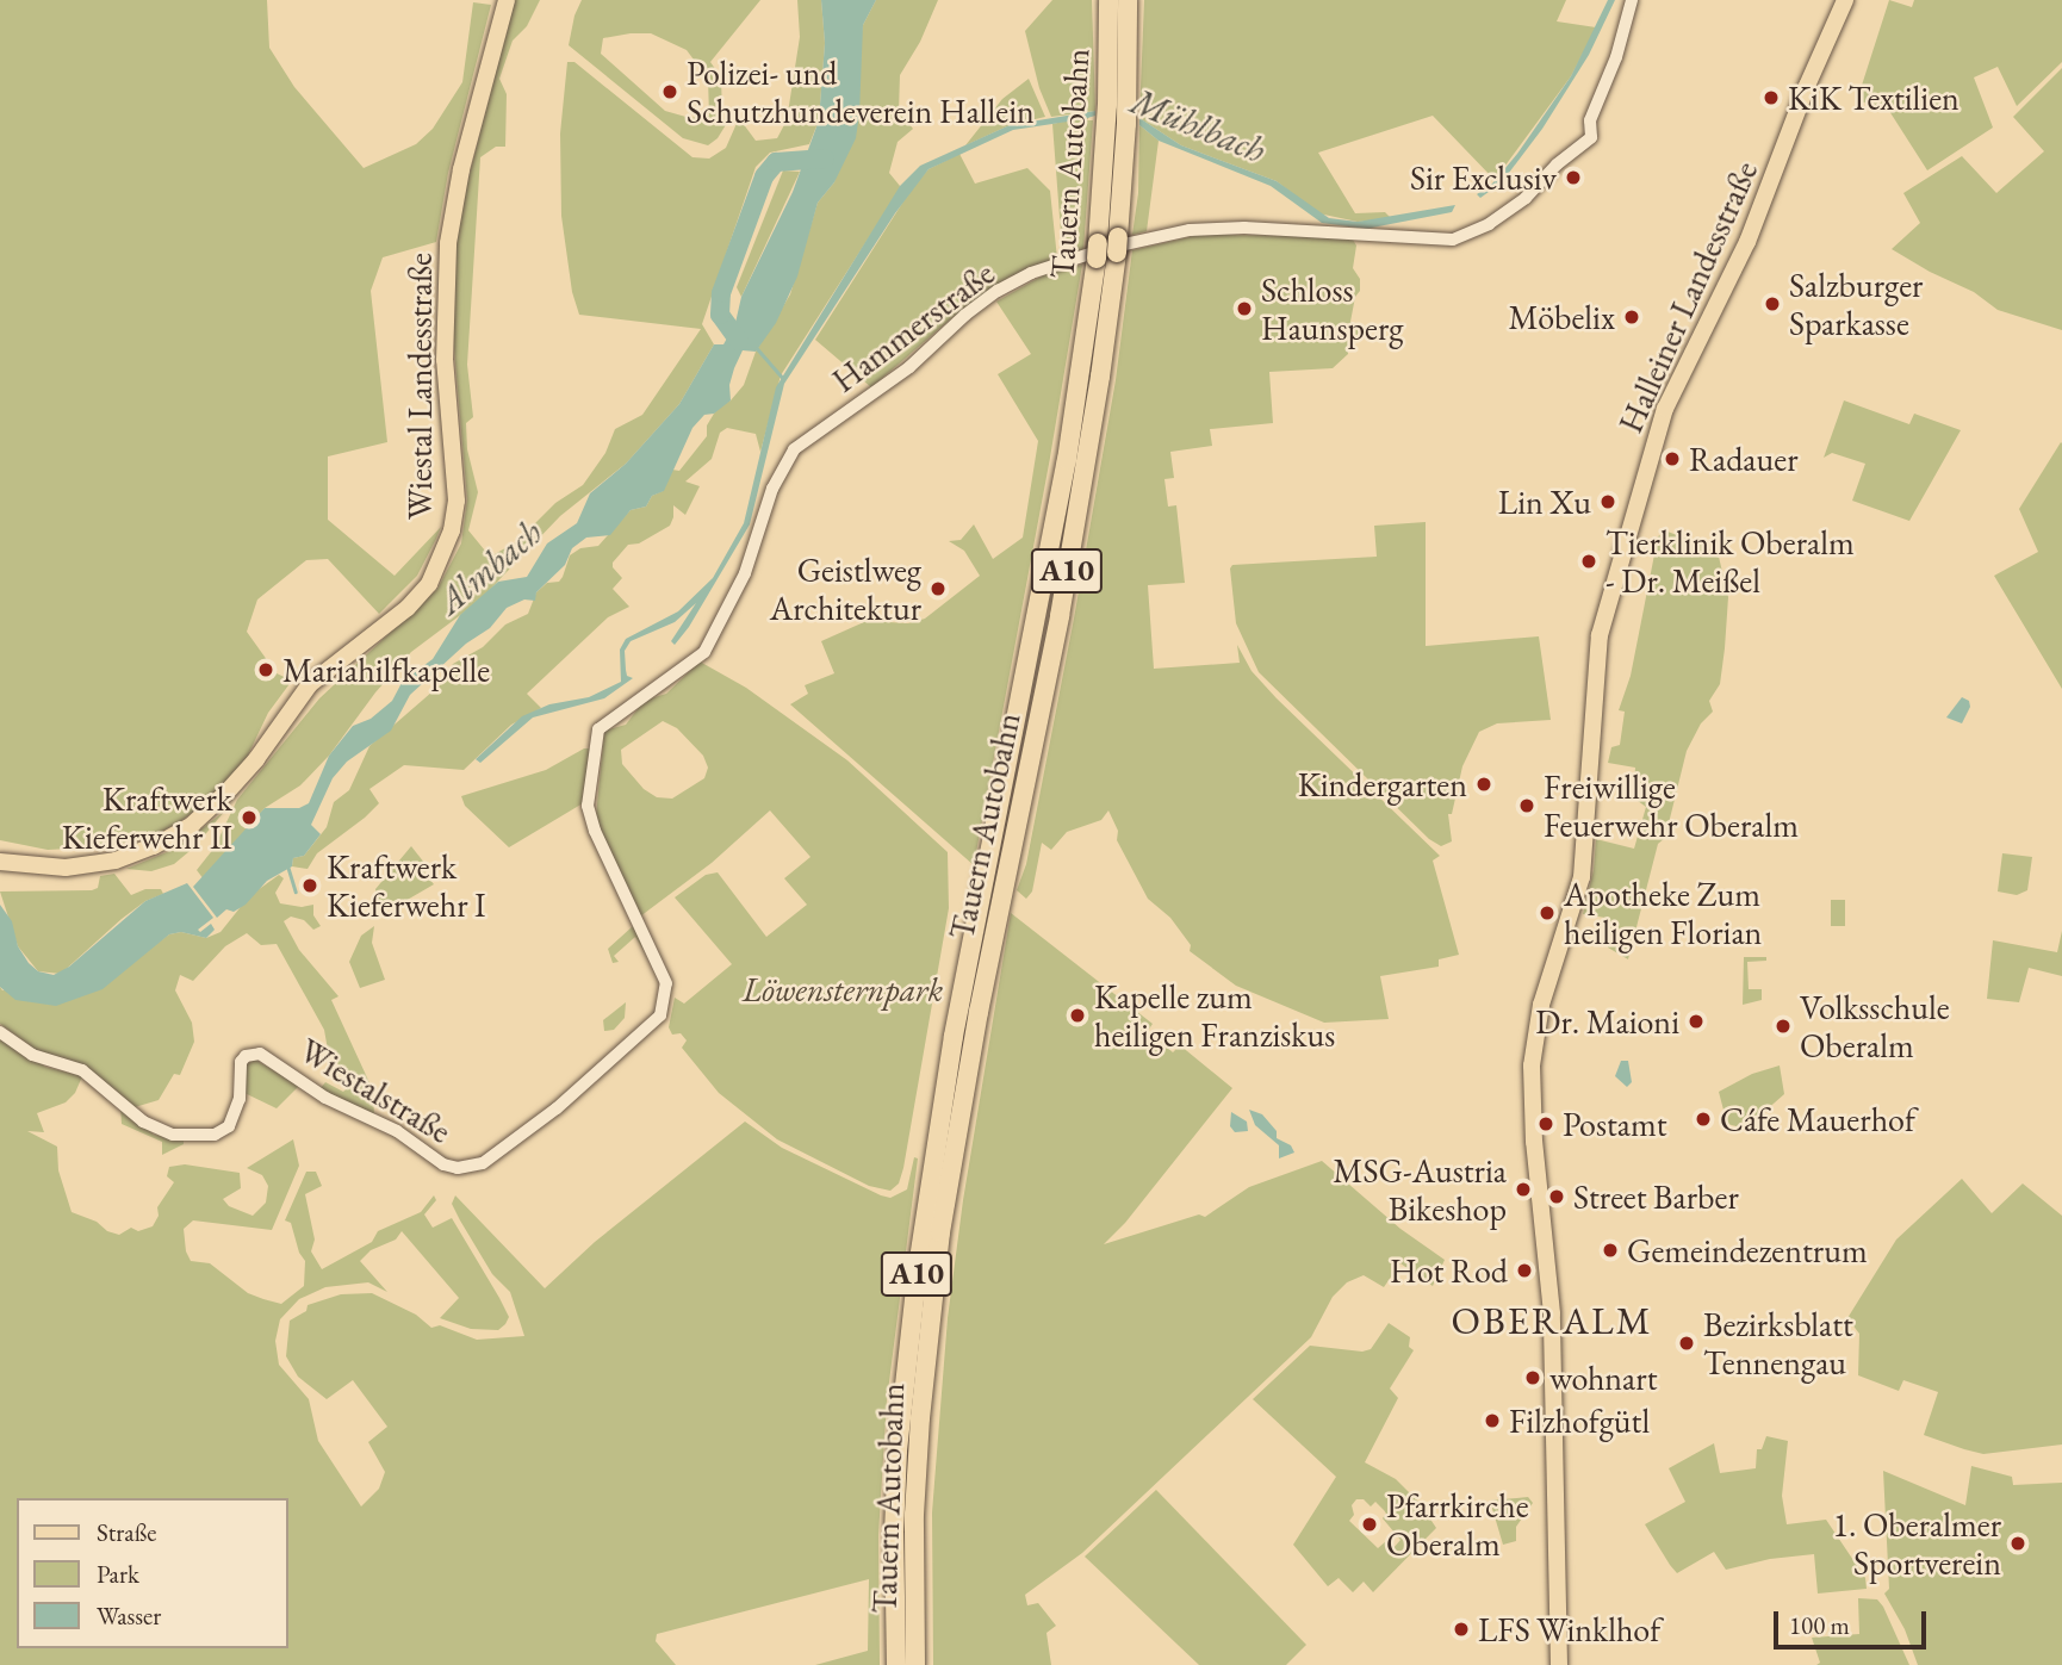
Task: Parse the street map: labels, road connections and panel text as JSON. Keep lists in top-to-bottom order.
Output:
{
  "streets": {
    "highway": ["Tauern Autobahn", "A10"],
    "main road": ["Halleiner Landesstraße", "Wiestal Landesstraße"],
    "street": ["Hammerstraße", "Wiestalstraße"]
  },
  "crossings": [
    ["Hammerstraße", "Wiestalstraße"]
  ],
  "districts": ["OBERALM"],
  "water": ["Mühlbach", "Almbach"],
  "parks": ["Löwensternpark"],
  "places": [
    "Polizei- und Schutzhundeverein Hallein",
    "KiK Textilien",
    "Sir Exclusiv",
    "Salzburger Sparkasse",
    "Schloss Haunsperg",
    "Möbelix",
    "Radauer",
    "Lin Xu",
    "Tierklinik Oberalm - Dr. Meißel",
    "Geistlweg Architektur",
    "Mariahilfkapelle",
    "Kindergarten",
    "Freiwillige Feuerwehr Oberalm",
    "Kraftwerk Kieferwehr II",
    "Kraftwerk Kieferwehr I",
    "Apotheke Zum heiligen Florian",
    "Kapelle zum heiligen Franziskus",
    "Dr. Maioni",
    "Volksschule Oberalm",
    "Cáfe Mauerhof",
    "Postamt",
    "MSG-Austria Bikeshop",
    "Street Barber",
    "Gemeindezentrum",
    "Hot Rod",
    "Bezirksblatt Tennengau",
    "wohnart",
    "Filzhofgütl",
    "Pfarrkirche Oberalm",
    "1. Oberalmer Sportverein",
    "LFS Winklhof"
  ],
  "legend": ["Straße", "Park", "Wasser"],
  "scale_bar": "100 m"
}
